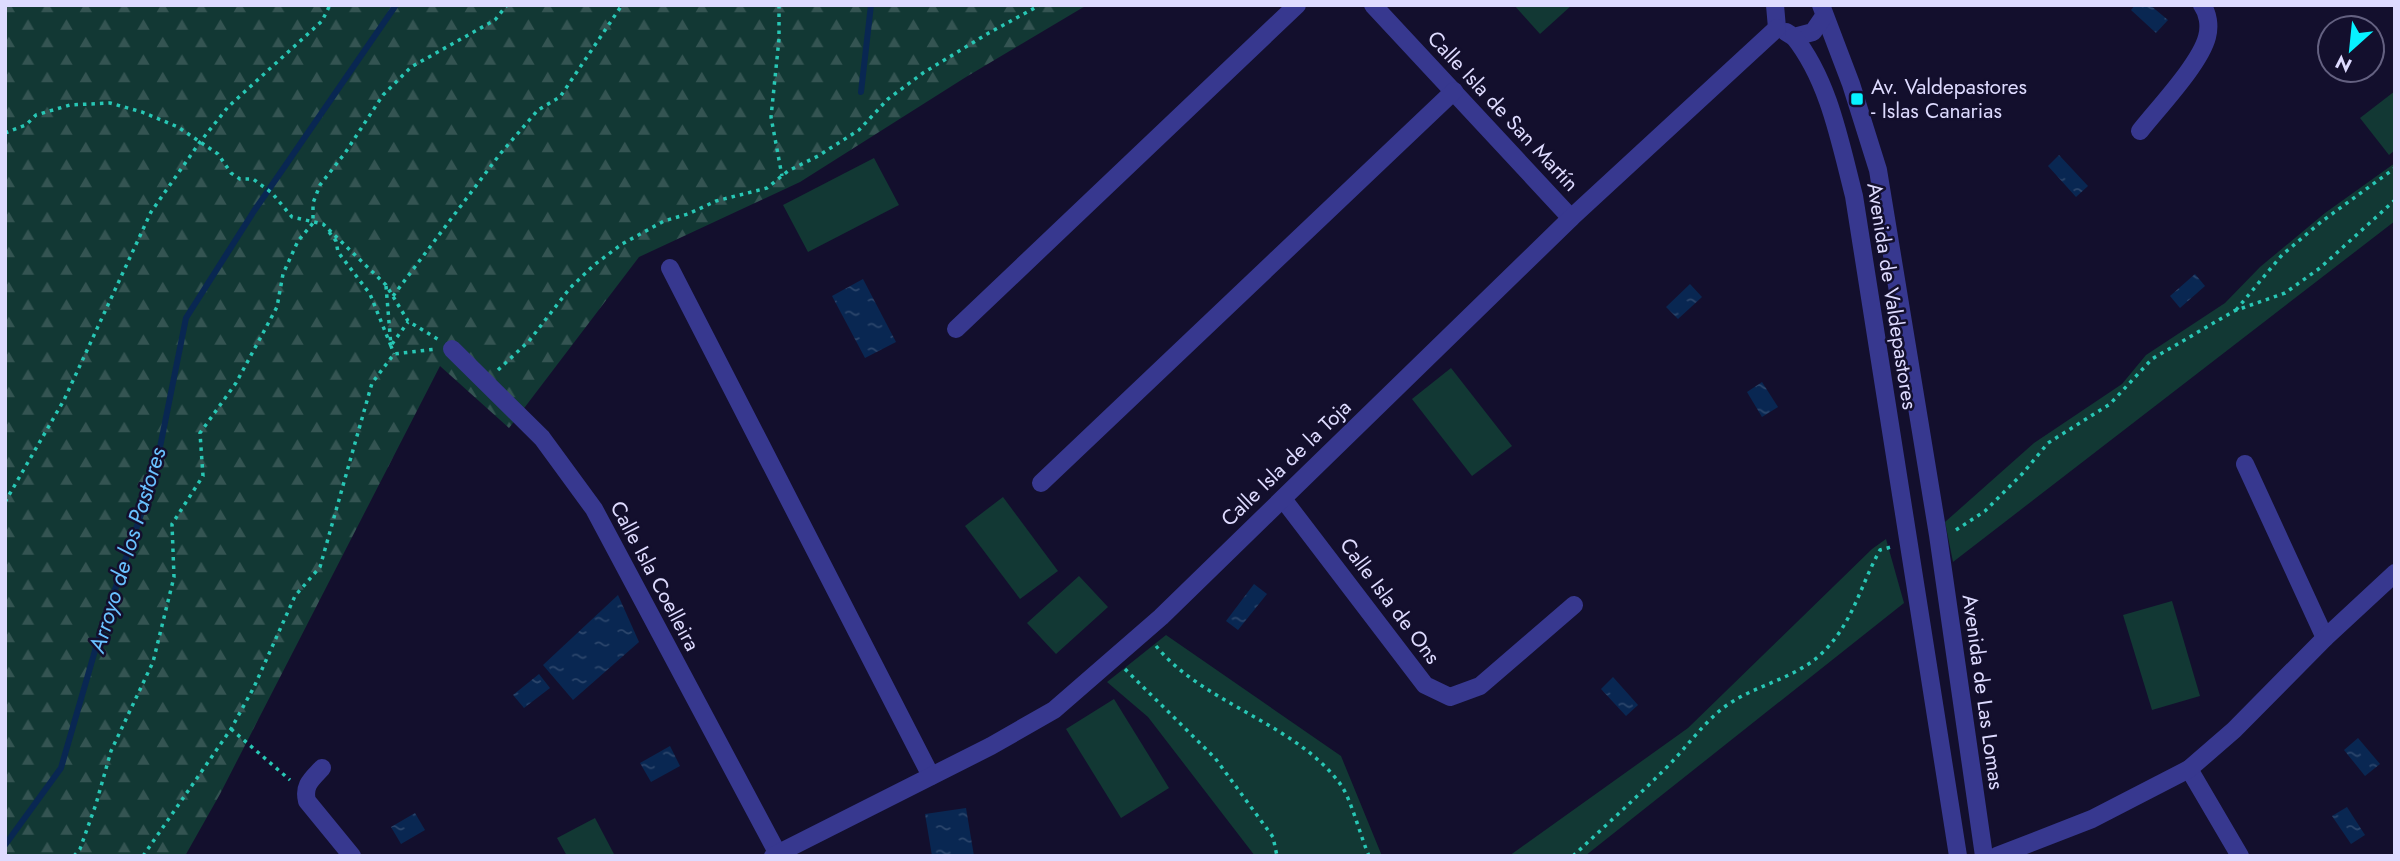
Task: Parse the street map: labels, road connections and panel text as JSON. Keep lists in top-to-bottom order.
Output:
{
  "streets": {
    "street": [
      "Calle Isla de San Martín",
      "Avenida de Valdepastores",
      "Calle Isla de la Toja",
      "Calle Isla Coelleira",
      "Calle Isla de Ons",
      "Avenida de Las Lomas"
    ]
  },
  "crossings": [
    ["Calle Isla de San Martín", "Calle Isla de la Toja"],
    ["Avenida de Valdepastores", "Avenida de Las Lomas"],
    ["Calle Isla de la Toja", "Calle Isla Coelleira"],
    ["Calle Isla de la Toja", "Calle Isla de Ons"]
  ],
  "water": ["Arroyo de los Pastores"],
  "places": {
    "transit": ["Av. Valdepastores - Islas Canarias"]
  },
  "north": "bottom left"
}
